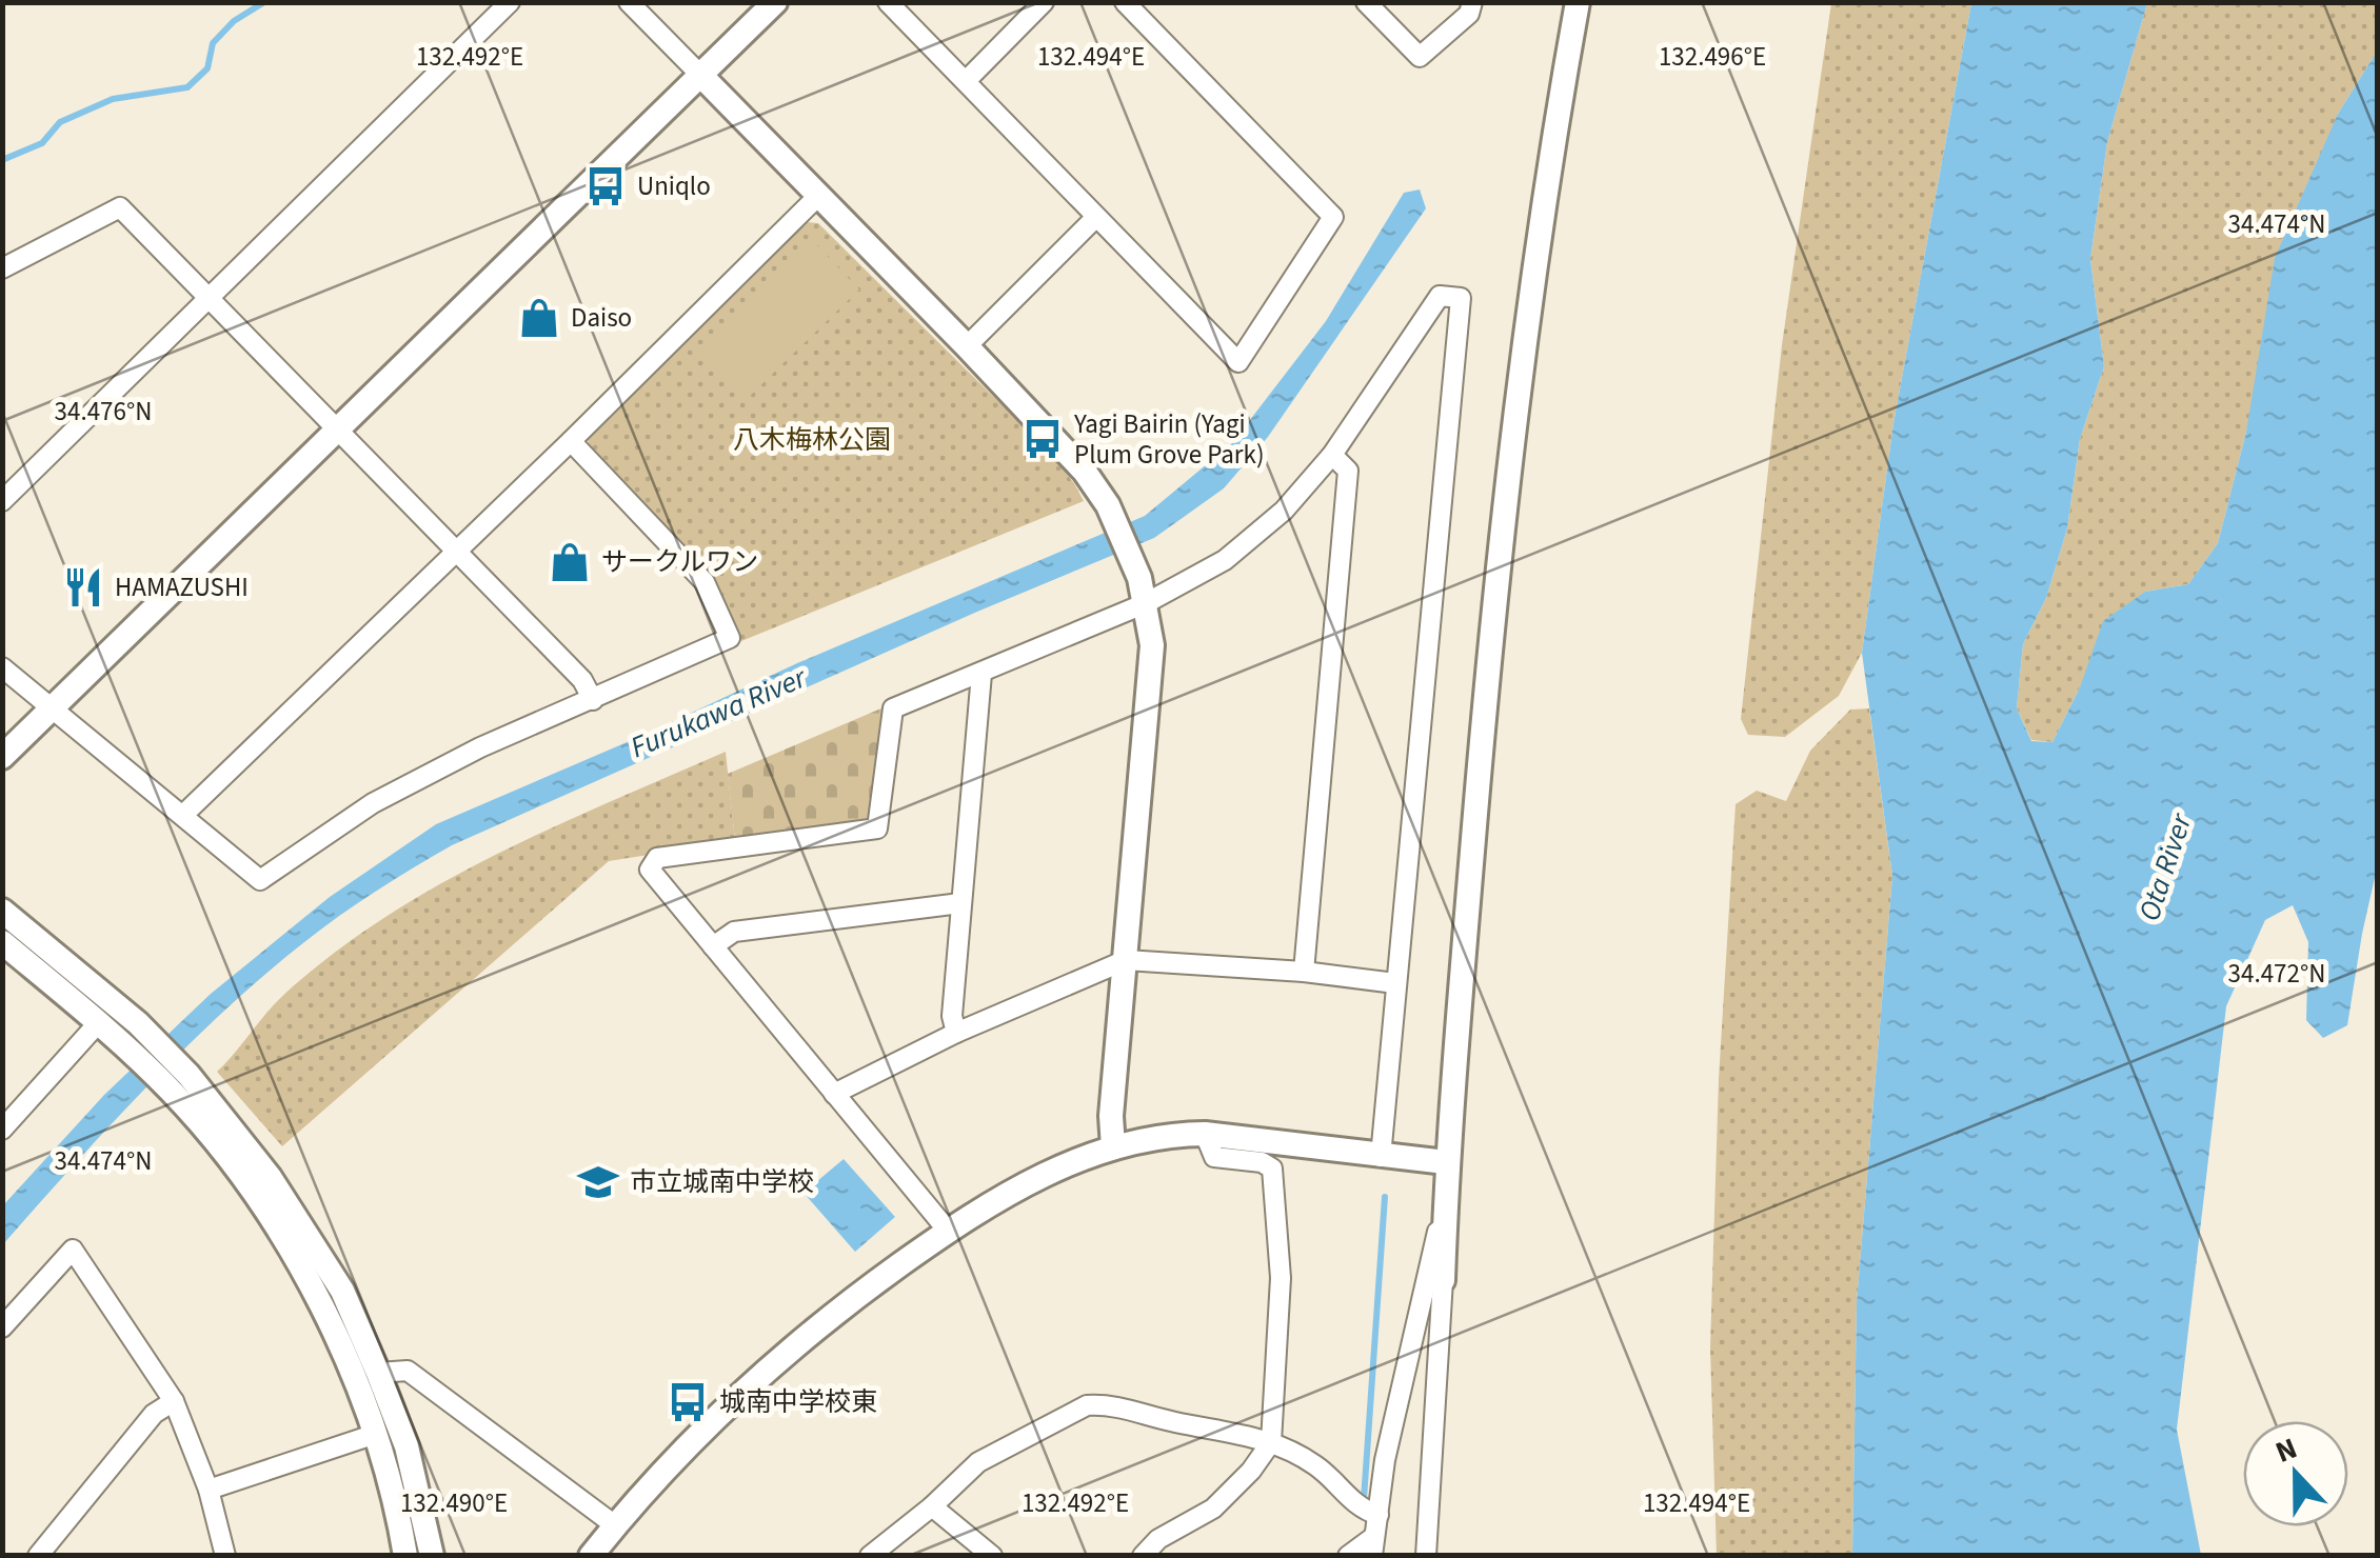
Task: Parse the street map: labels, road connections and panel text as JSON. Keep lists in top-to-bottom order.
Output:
{
  "water": ["Furukawa River", "Ota River"],
  "parks": ["八木梅林公園"],
  "places": {
    "bus stop": ["Uniqlo", "Yagi Bairin (Yagi Plum Grove Park)", "城南中学校東"],
    "shop": ["Daiso", "サークルワン"],
    "restaurant": ["HAMAZUSHI"],
    "school or university": ["市立城南中学校"]
  },
  "north": "top",
  "coordinates": [
    "132.492°E",
    "132.494°E",
    "132.496°E",
    "34.474°N",
    "34.476°N",
    "34.472°N",
    "132.490°E"
  ]
}
